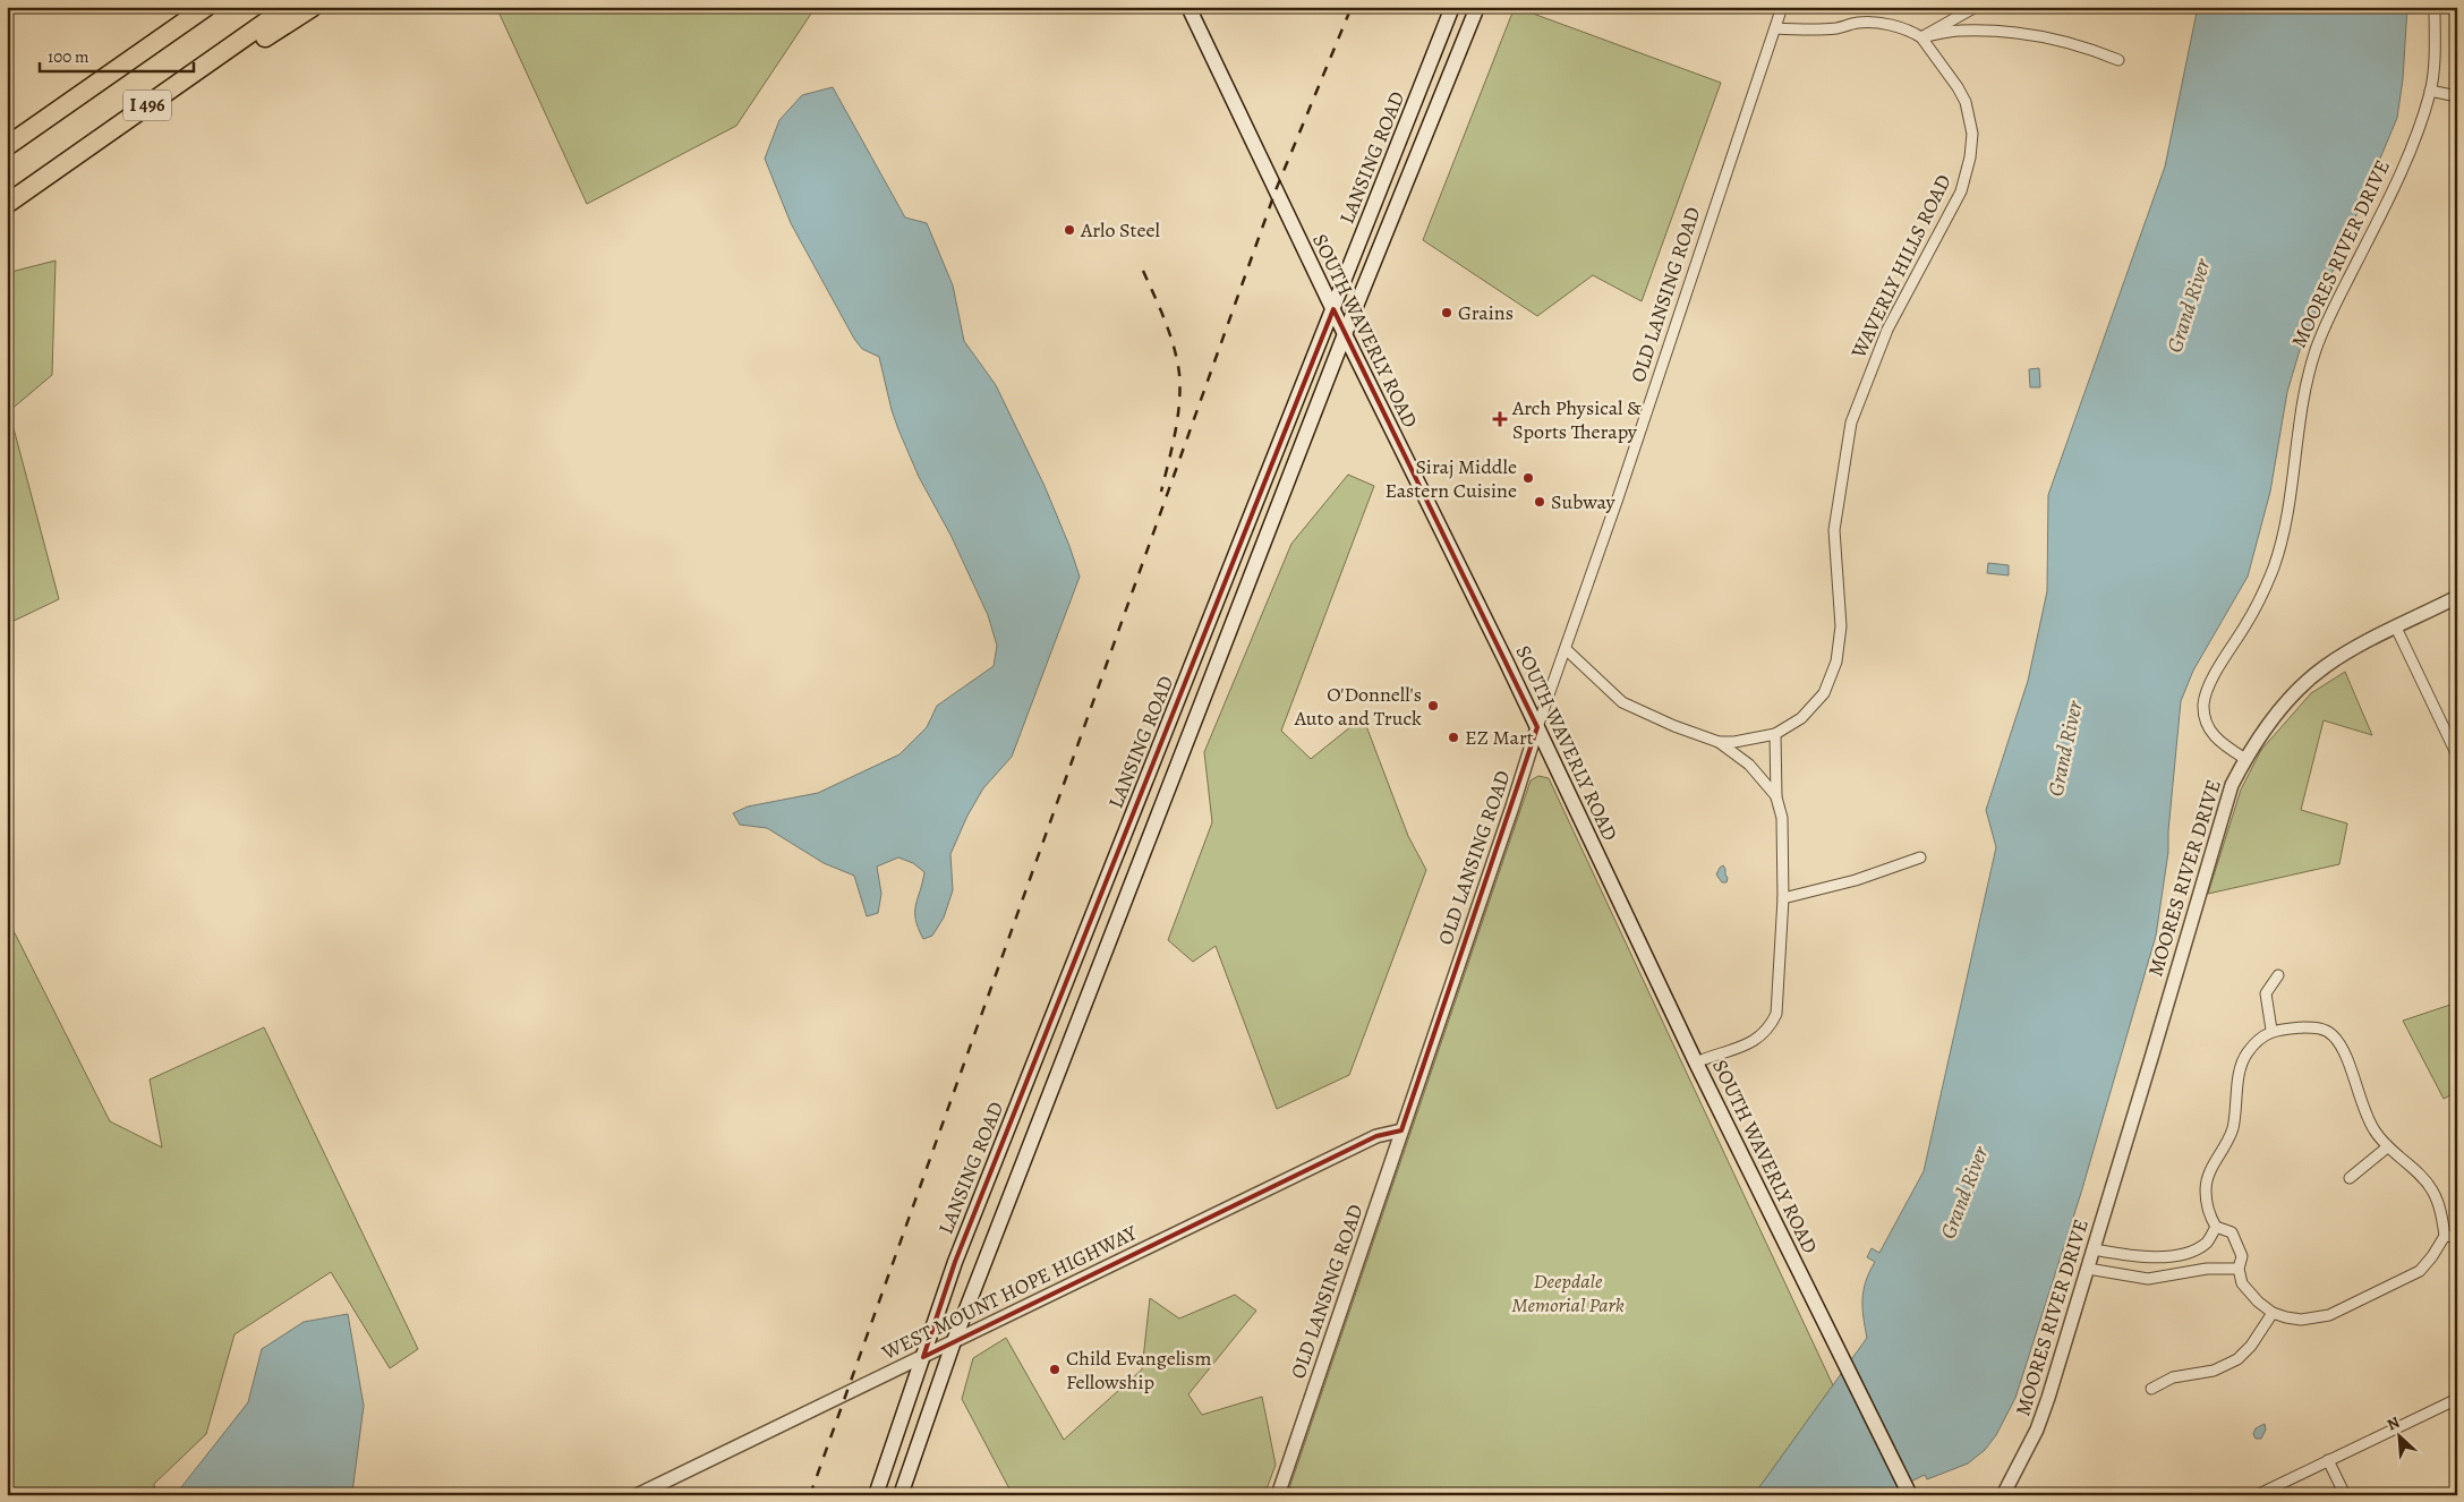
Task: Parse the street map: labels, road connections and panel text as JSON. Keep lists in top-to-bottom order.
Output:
{
  "streets": {
    "highway": ["I 496"],
    "main road": ["LANSING ROAD", "SOUTH WAVERLY ROAD"],
    "street": [
      "MOORES RIVER DRIVE",
      "WAVERLY HILLS ROAD",
      "OLD LANSING ROAD",
      "WEST MOUNT HOPE HIGHWAY"
    ]
  },
  "crossings": [
    ["LANSING ROAD", "SOUTH WAVERLY ROAD"],
    ["LANSING ROAD", "WEST MOUNT HOPE HIGHWAY"],
    ["OLD LANSING ROAD", "SOUTH WAVERLY ROAD"],
    ["OLD LANSING ROAD", "WEST MOUNT HOPE HIGHWAY"]
  ],
  "water": ["Grand River"],
  "parks": ["Deepdale Memorial Park"],
  "places": {
    "other": [
      "Arlo Steel",
      "Grains",
      "Siraj Middle Eastern Cuisine",
      "Subway",
      "O'Donnell's Auto and Truck",
      "EZ Mart",
      "Child Evangelism Fellowship"
    ],
    "health": ["Arch Physical & Sports Therapy"]
  },
  "scale_bar": "100 m",
  "north": "top left"
}
